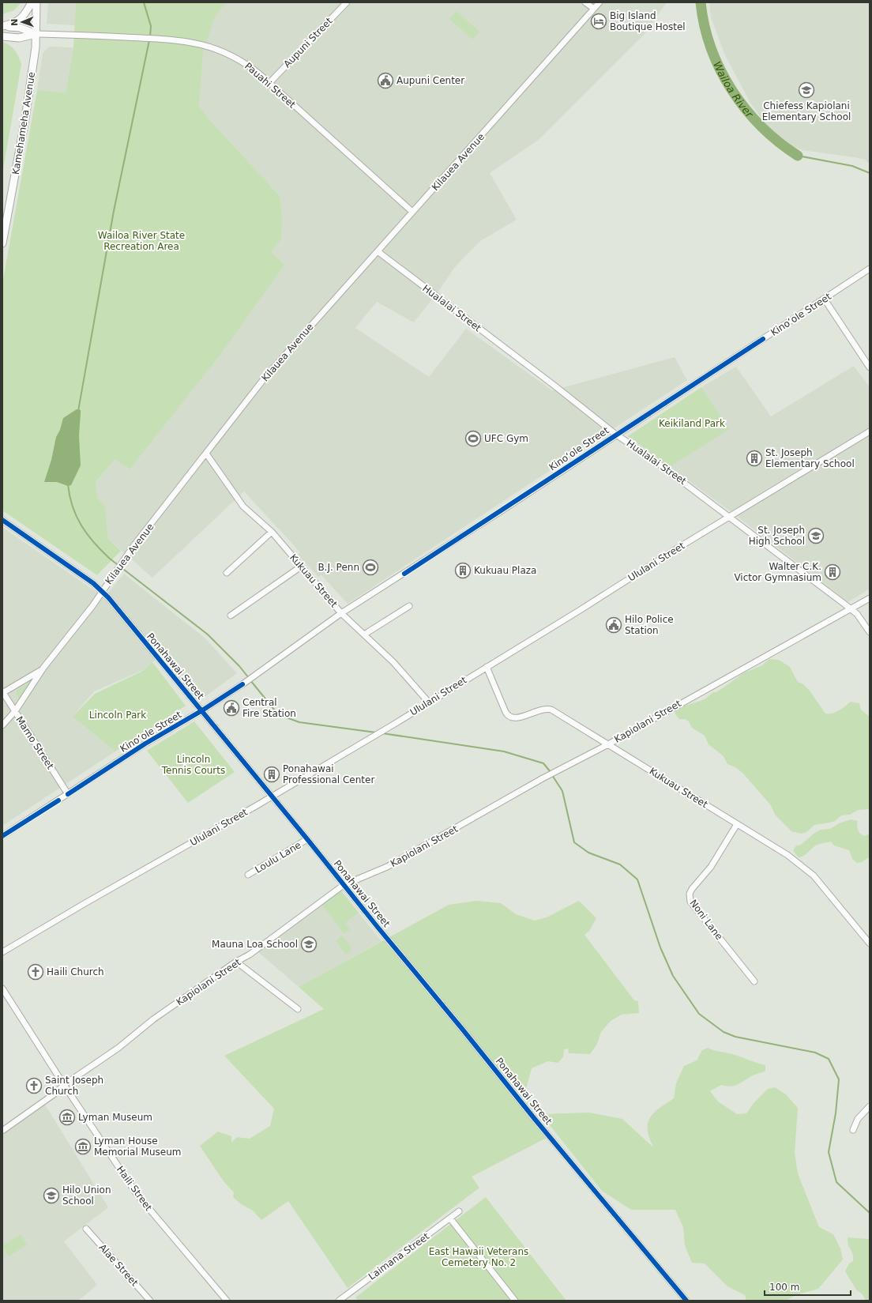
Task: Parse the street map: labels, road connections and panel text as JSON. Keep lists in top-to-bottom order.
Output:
{
  "streets": {
    "main road": ["Kamehameha Avenue"],
    "street": [
      "Aupuni Street",
      "Pauahi Street",
      "Kilauea Avenue",
      "Hualalai Street",
      "Kinoʻole Street",
      "Ululani Street",
      "Kukuau Street",
      "Ponahawai Street",
      "Kapiolani Street",
      "Mamo Street",
      "Loulu Lane",
      "Noni Lane",
      "Haili Street",
      "Laimana Street",
      "Alae Street"
    ]
  },
  "crossings": [
    ["Aupuni Street", "Pauahi Street"],
    ["Pauahi Street", "Kamehameha Avenue"],
    ["Pauahi Street", "Kilauea Avenue"],
    ["Kilauea Avenue", "Hualalai Street"],
    ["Kilauea Avenue", "Kukuau Street"],
    ["Kilauea Avenue", "Ponahawai Street"],
    ["Kilauea Avenue", "Mamo Street"],
    ["Hualalai Street", "Kinoʻole Street"],
    ["Hualalai Street", "Ululani Street"],
    ["Hualalai Street", "Kapiolani Street"],
    ["Kinoʻole Street", "Kukuau Street"],
    ["Kinoʻole Street", "Ponahawai Street"],
    ["Kinoʻole Street", "Mamo Street"],
    ["Ululani Street", "Kukuau Street"],
    ["Ululani Street", "Ponahawai Street"],
    ["Kukuau Street", "Kapiolani Street"],
    ["Kukuau Street", "Noni Lane"],
    ["Ponahawai Street", "Kapiolani Street"],
    ["Ponahawai Street", "Loulu Lane"],
    ["Kapiolani Street", "Haili Street"]
  ],
  "water": ["Wailoa River"],
  "parks": [
    "Wailoa River State Recreation Area",
    "Keikiland Park",
    "Lincoln Park",
    "Lincoln Tennis Courts",
    "East Hawaii Veterans Cemetery No. 2"
  ],
  "places": {
    "hotel": ["Big Island Boutique Hostel"],
    "public building": ["Aupuni Center", "Hilo Police Station", "Central Fire Station"],
    "school or university": [
      "Chiefess Kapiolani Elementary School",
      "St. Joseph High School",
      "Mauna Loa School",
      "Hilo Union School"
    ],
    "sports": ["UFC Gym", "B.J. Penn"],
    "building": [
      "St. Joseph Elementary School",
      "Kukuau Plaza",
      "Walter C.K. Victor Gymnasium",
      "Ponahawai Professional Center"
    ],
    "church": ["Haili Church", "Saint Joseph Church"],
    "museum": ["Lyman Museum", "Lyman House Memorial Museum"]
  },
  "scale_bar": "100 m",
  "north": "left"
}
